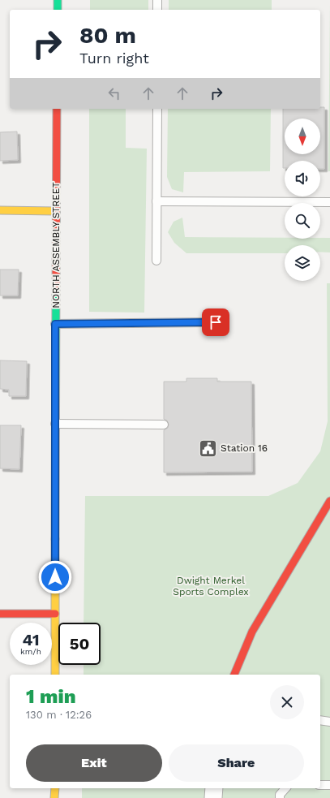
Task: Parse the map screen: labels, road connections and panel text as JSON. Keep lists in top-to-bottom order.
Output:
{
  "streets": {
    "main road": ["NORTH ASSEMBLY STREET"]
  },
  "parks": ["Dwight Merkel Sports Complex"],
  "places": {
    "public building": ["Station 16"]
  },
  "north": "bottom",
  "page": {
    "turn": ["80 m", "Turn right"],
    "speed": "41 km/h",
    "limit": "50",
    "heading": ["1 min", "130 m · 12:26"],
    "buttons": ["Exit", "Share"]
  }
}
